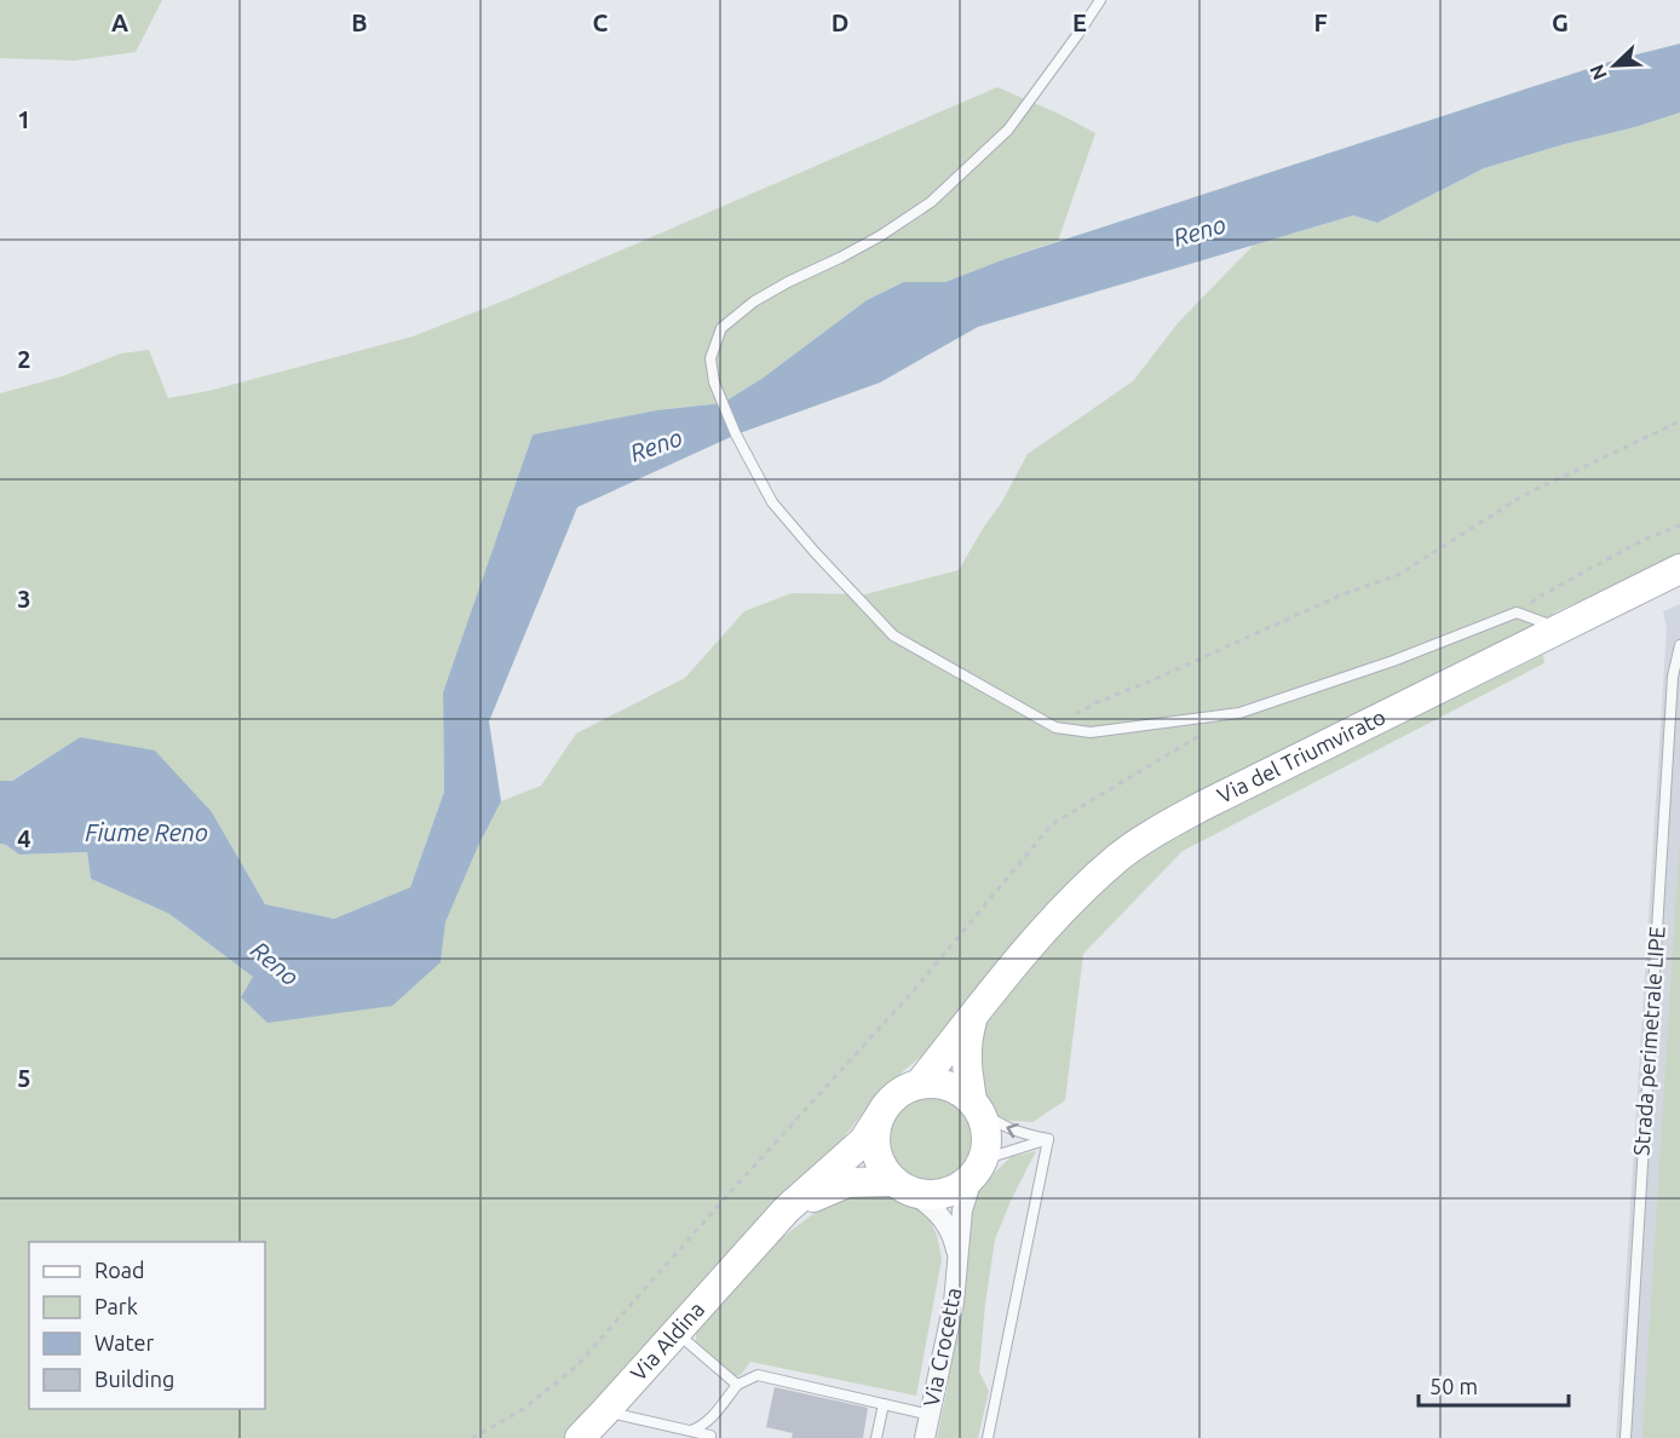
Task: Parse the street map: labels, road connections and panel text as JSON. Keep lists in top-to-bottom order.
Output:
{
  "streets": {
    "street": ["Via del Triumvirato", "Via Aldina", "Via Crocetta"],
    "lane": ["Strada perimetrale LIPE"]
  },
  "crossings": [
    ["Via del Triumvirato", "Via Aldina"],
    ["Via del Triumvirato", "Via Crocetta"],
    ["Via Aldina", "Via Crocetta"]
  ],
  "water": ["Reno", "Fiume Reno"],
  "legend": [
    "Road",
    "Park",
    "Water",
    "Building"
  ],
  "scale_bar": "50 m",
  "north": "bottom left",
  "grid": {
    "columns": [
      "A",
      "B",
      "C",
      "D",
      "E",
      "F",
      "G"
    ],
    "rows": [
      "1",
      "2",
      "3",
      "4",
      "5"
    ]
  }
}
